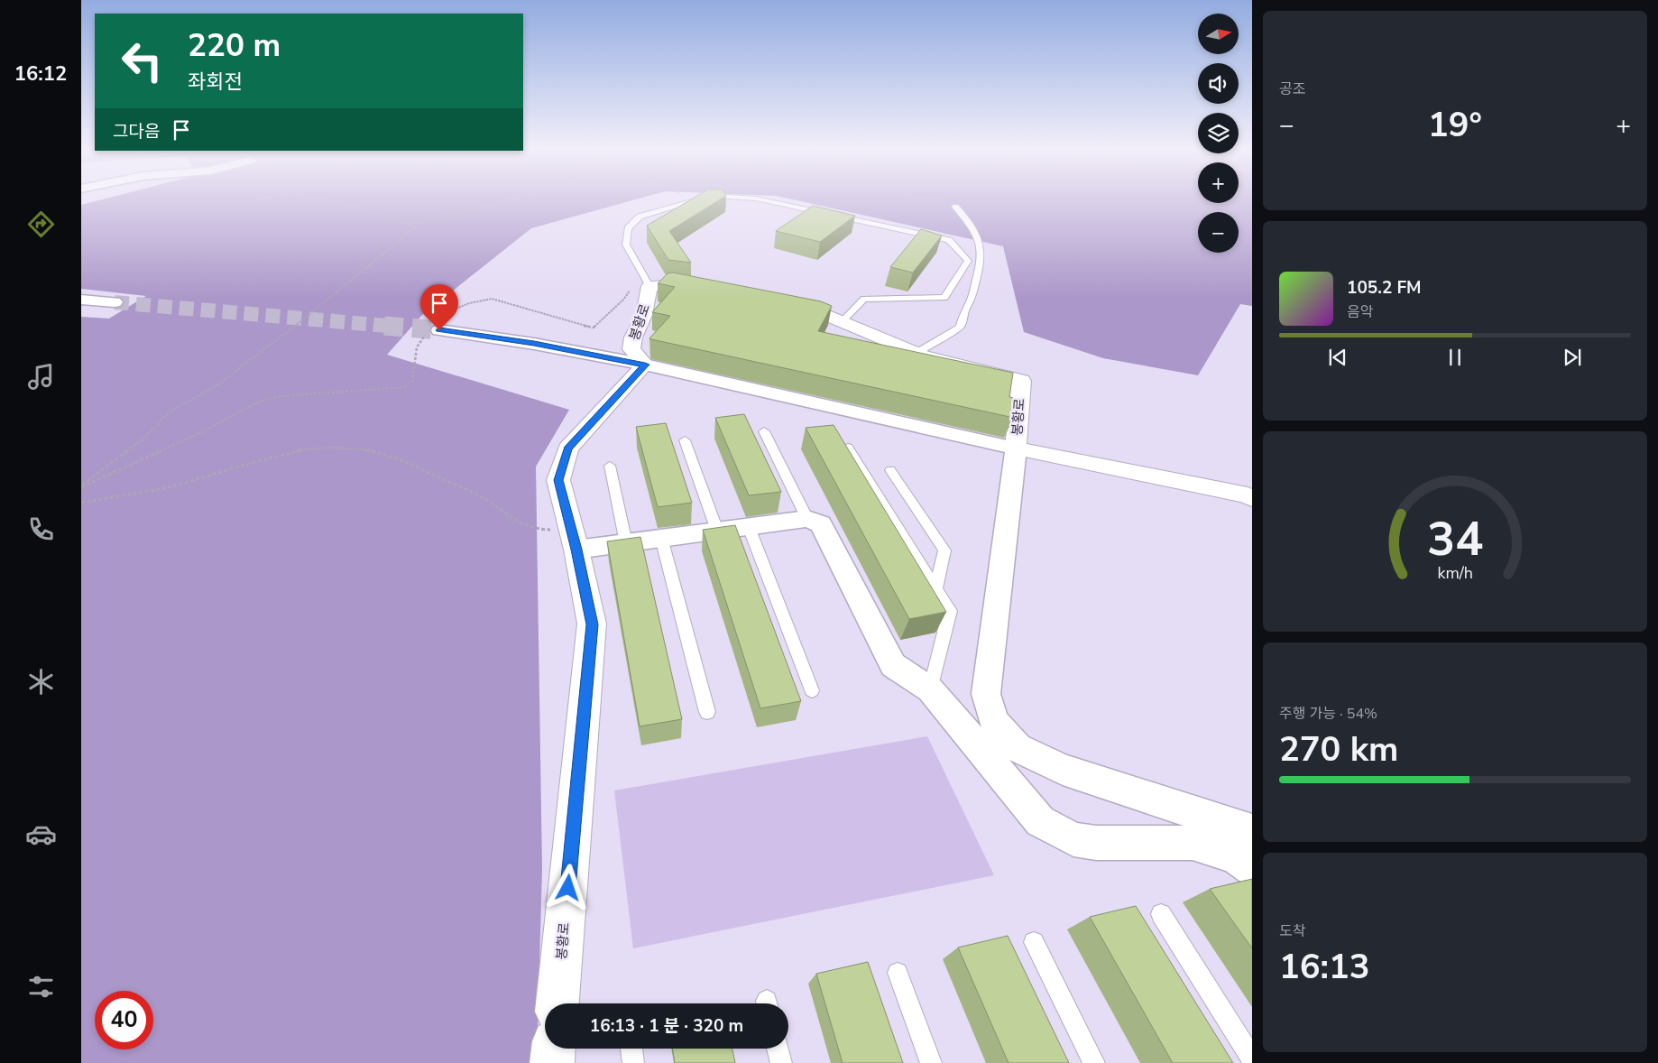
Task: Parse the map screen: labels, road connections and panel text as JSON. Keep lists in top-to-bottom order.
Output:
{
  "streets": {
    "street": ["봉황로"]
  },
  "north": "right",
  "page": {
    "tabs": "16:12",
    "tile": [
      "공조",
      ["주행 가능 · 54%", "270 km"],
      ["도착", "16:13"]
    ],
    "map_buttons": ["+", "−"],
    "turn": ["220 m", "좌회전"],
    "heat": ["−", "19°", "+"],
    "then": "그다음",
    "song": ["105.2 FM", "음악"],
    "limit": "40",
    "trip": "16:13 · 1 분 · 320 m",
    "gauge": ["34", "km/h"]
  }
}
